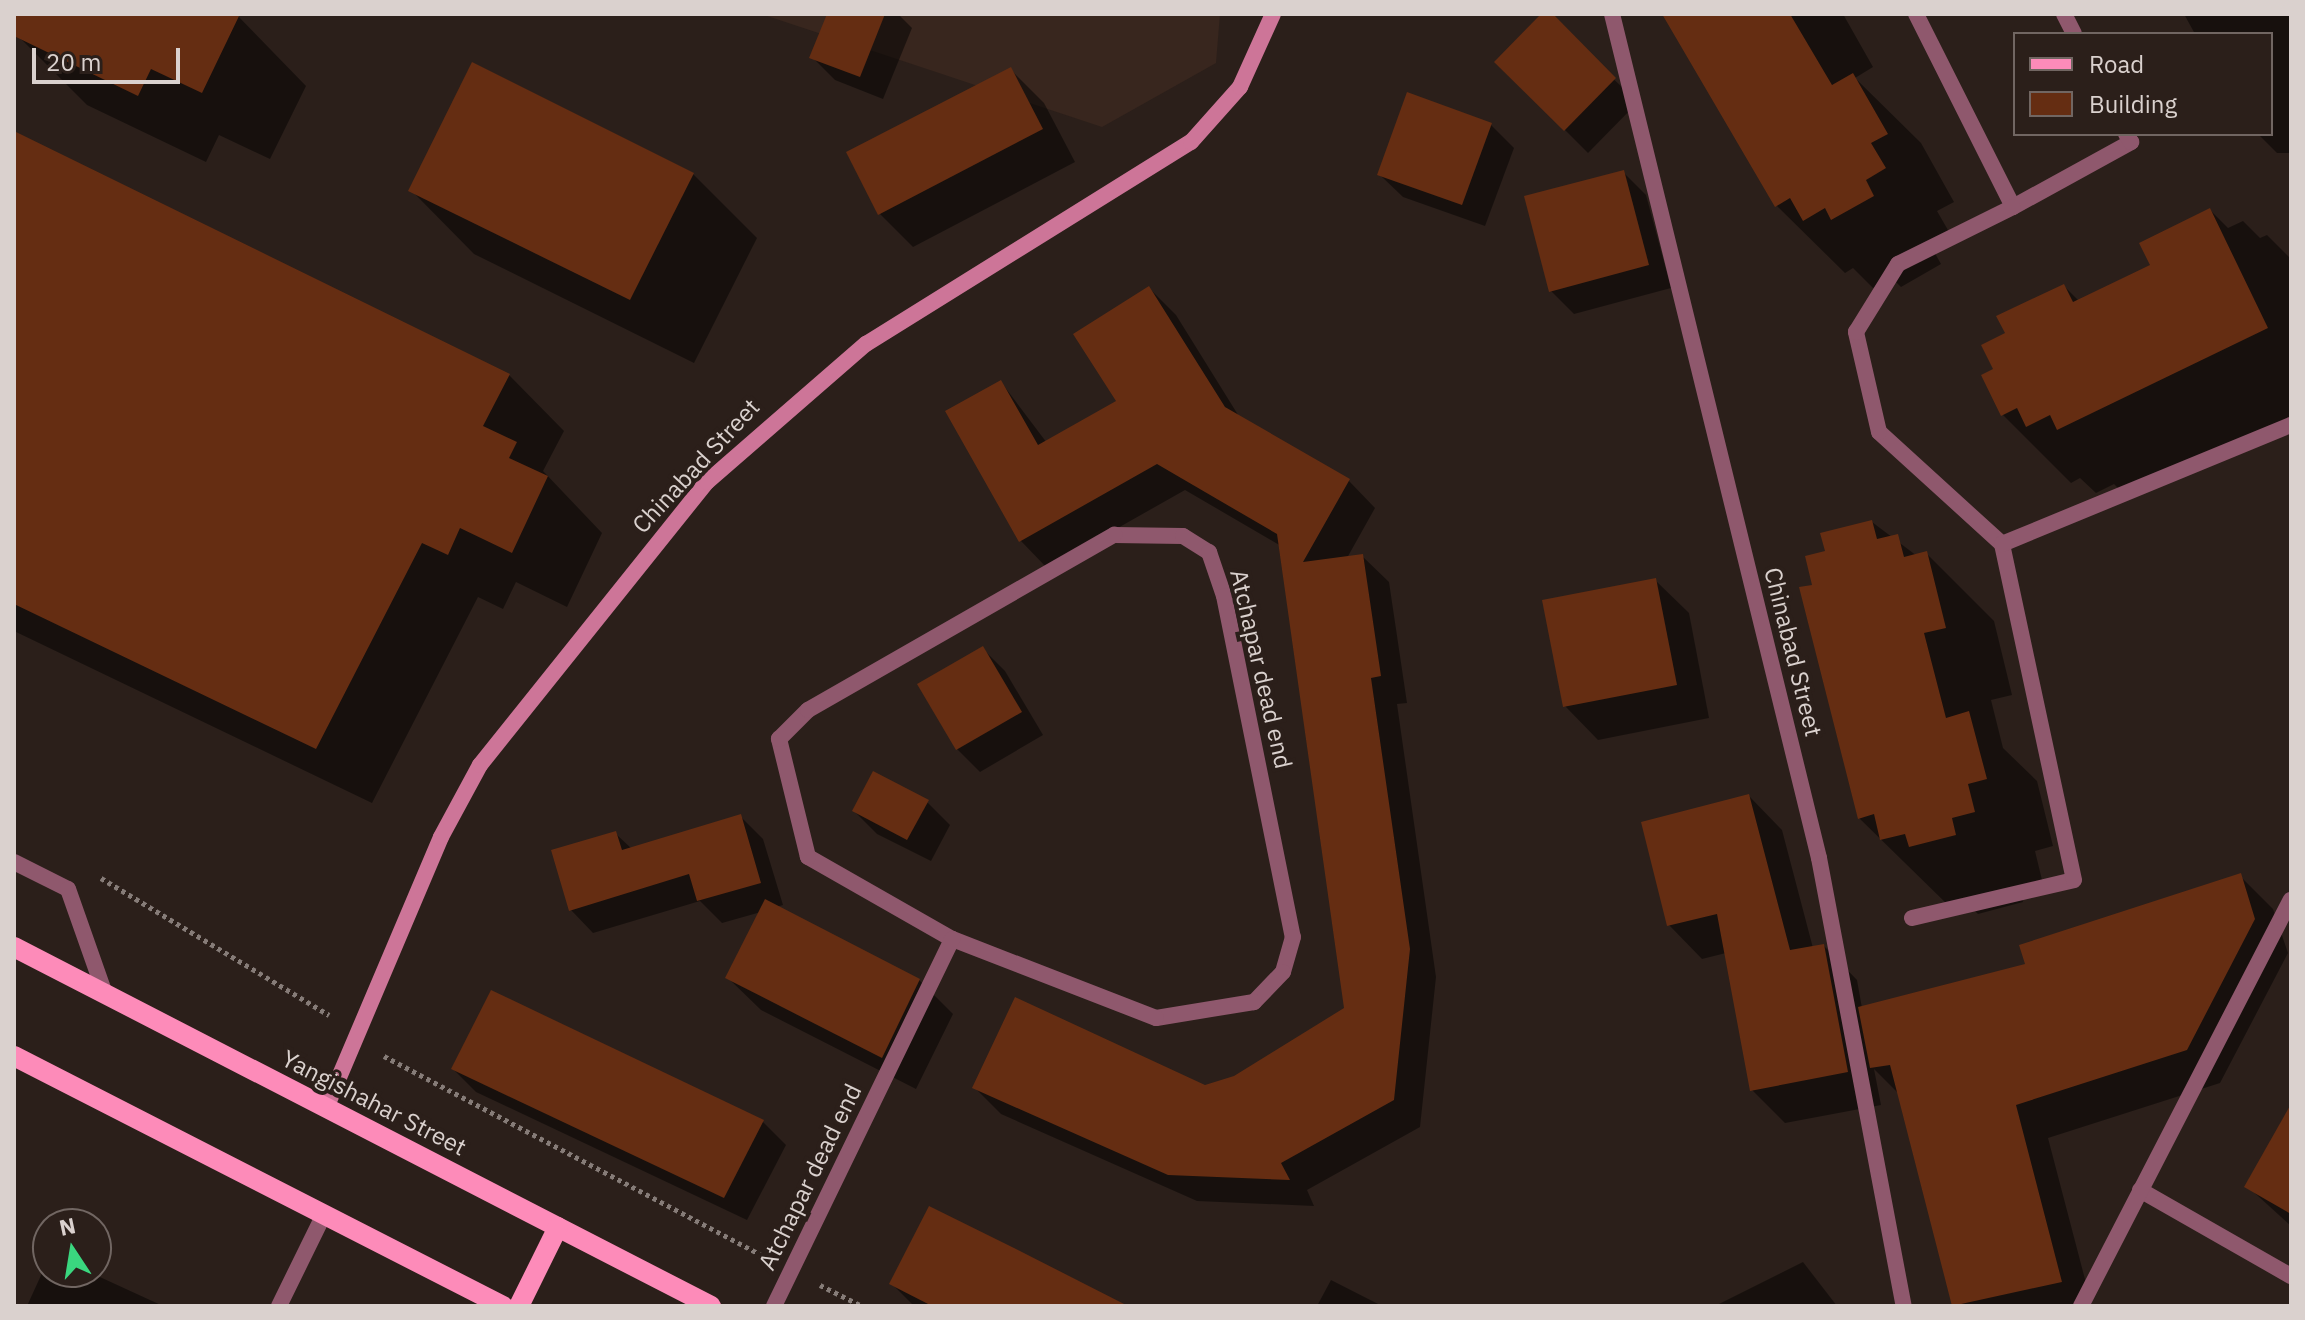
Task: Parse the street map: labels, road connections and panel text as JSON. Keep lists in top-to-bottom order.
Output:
{
  "streets": {
    "main road": ["Yangishahar Street"],
    "street": ["Chinabad Street", "Atchapar dead end"]
  },
  "crossings": [
    ["Chinabad Street", "Yangishahar Street"]
  ],
  "legend": ["Road", "Building"],
  "scale_bar": "20 m",
  "north": "top"
}
